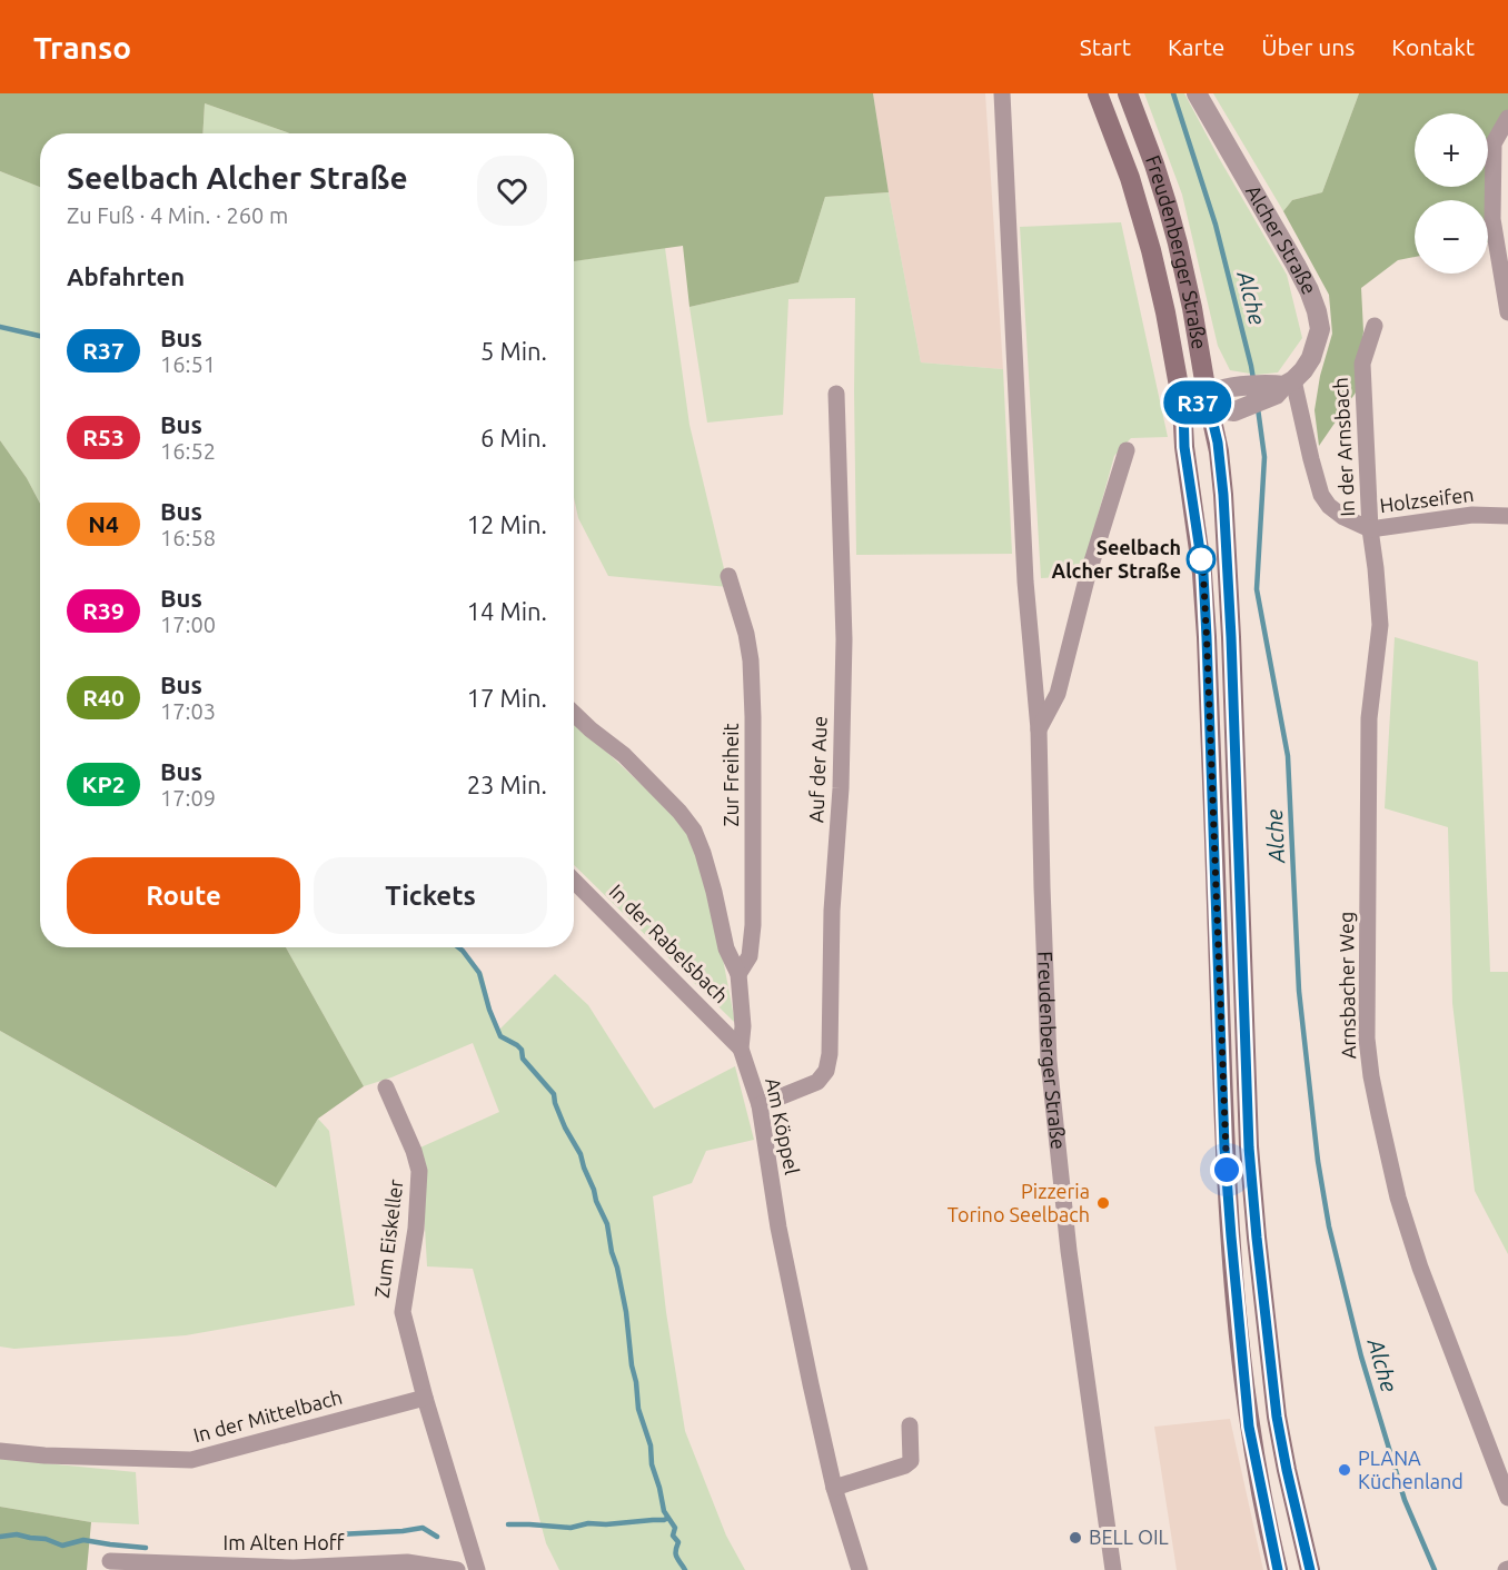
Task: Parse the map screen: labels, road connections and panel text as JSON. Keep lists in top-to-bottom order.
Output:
{
  "streets": {
    "main road": ["Freudenberger Straße"],
    "street": [
      "Alcher Straße",
      "In der Arnsbach",
      "Holzseifen",
      "Auf der Aue",
      "Zur Freiheit",
      "In der Rabelsbach",
      "Arnsbacher Weg",
      "Am Köppel",
      "Zum Eiskeller",
      "In der Mittelbach",
      "Im Alten Hoff"
    ]
  },
  "crossings": [
    ["Alcher Straße", "Holzseifen"],
    ["In der Arnsbach", "Holzseifen"],
    ["In der Arnsbach", "Arnsbacher Weg"],
    ["Holzseifen", "Arnsbacher Weg"],
    ["Auf der Aue", "Am Köppel"],
    ["Zur Freiheit", "Am Köppel"],
    ["In der Rabelsbach", "Am Köppel"],
    ["Zum Eiskeller", "In der Mittelbach"]
  ],
  "water": ["Alche"],
  "places": [
    "Seelbach Alcher Straße",
    "Pizzeria Torino Seelbach",
    "PLANA Küchenland",
    "BELL OIL"
  ],
  "lines": ["bus line R37"],
  "page": {
    "header": "Transo",
    "nav": [
      "Start",
      "Karte",
      "Über uns",
      "Kontakt"
    ],
    "on_map": "R37",
    "map_buttons": ["+", "−"],
    "heading": [
      ["Seelbach Alcher Straße", "Zu Fuß · 4 Min. · 260 m"],
      "Abfahrten"
    ],
    "list": [
      {
        "mark": "R37",
        "name": "Bus",
        "note": "16:51",
        "value": "5 Min."
      },
      {
        "mark": "R53",
        "name": "Bus",
        "note": "16:52",
        "value": "6 Min."
      },
      {
        "mark": "N4",
        "name": "Bus",
        "note": "16:58",
        "value": "12 Min."
      },
      {
        "mark": "R39",
        "name": "Bus",
        "note": "17:00",
        "value": "14 Min."
      },
      {
        "mark": "R40",
        "name": "Bus",
        "note": "17:03",
        "value": "17 Min."
      },
      {
        "mark": "KP2",
        "name": "Bus",
        "note": "17:09",
        "value": "23 Min."
      }
    ],
    "buttons": ["Route", "Tickets"]
  }
}
